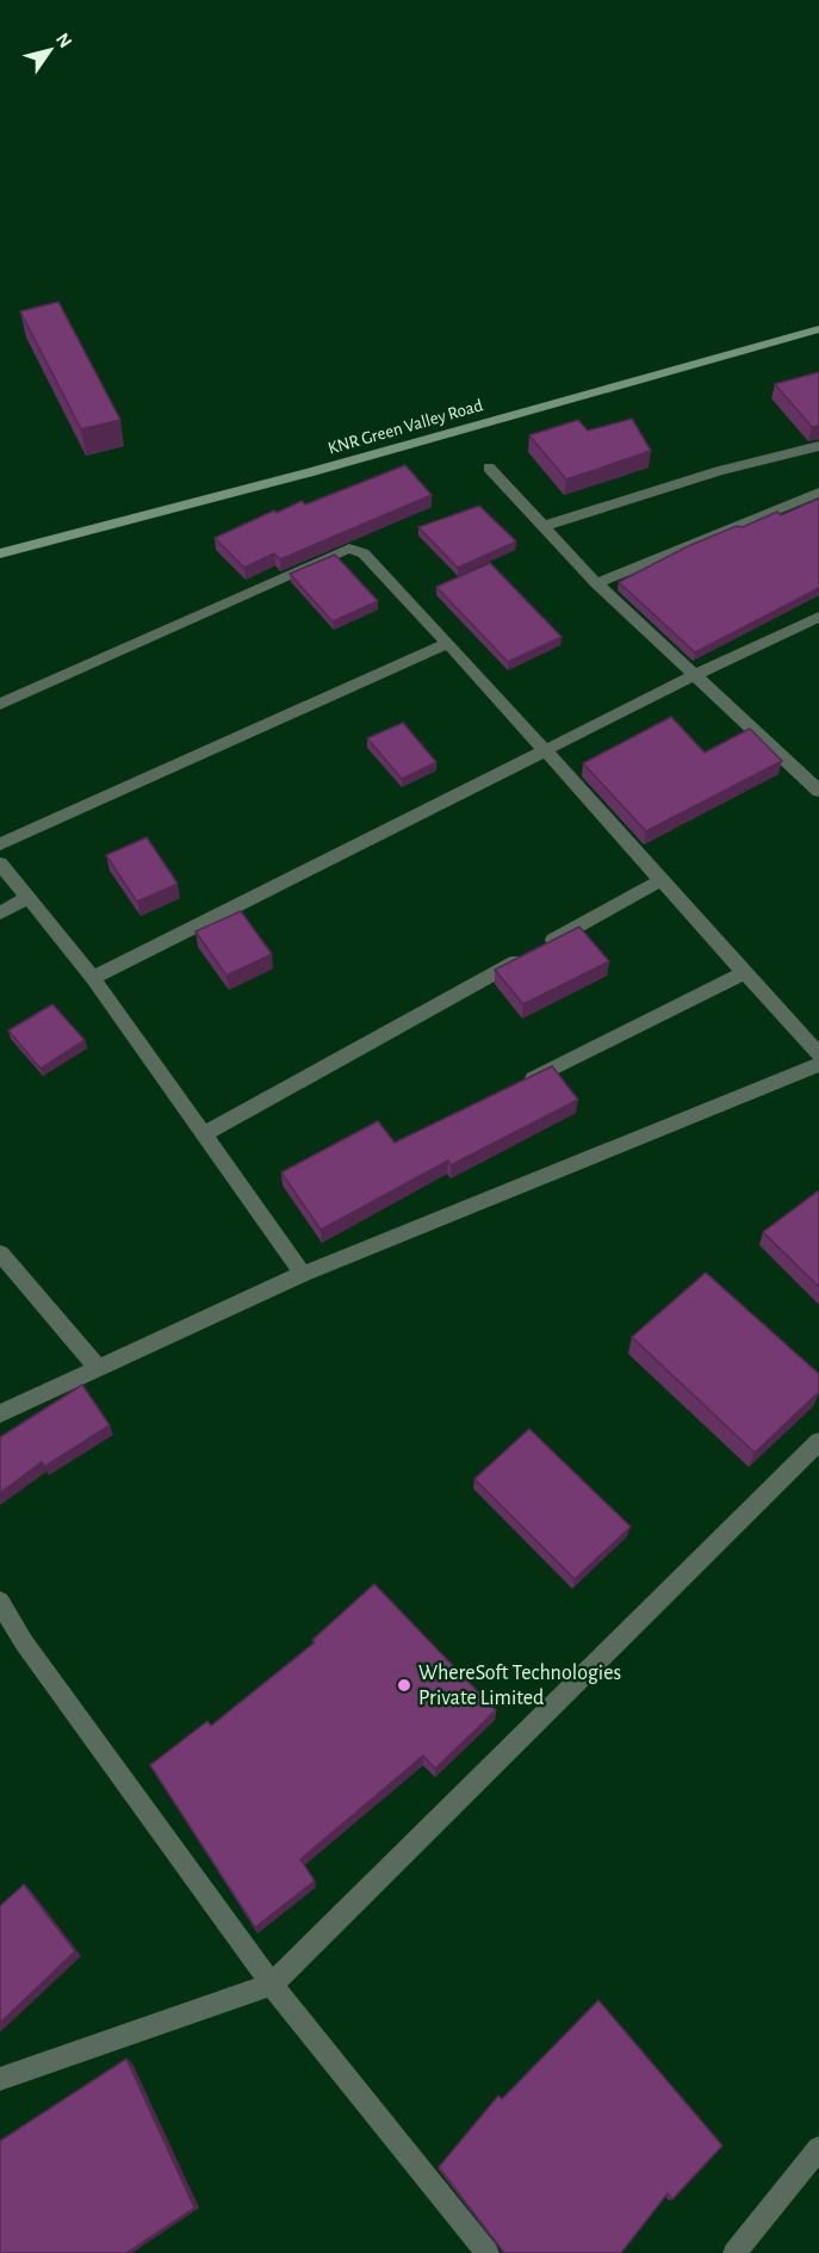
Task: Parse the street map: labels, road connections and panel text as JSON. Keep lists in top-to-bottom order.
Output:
{
  "streets": {
    "street": ["KNR Green Valley Road"]
  },
  "places": ["WhereSoft Technologies Private Limited"],
  "north": "top right"
}
